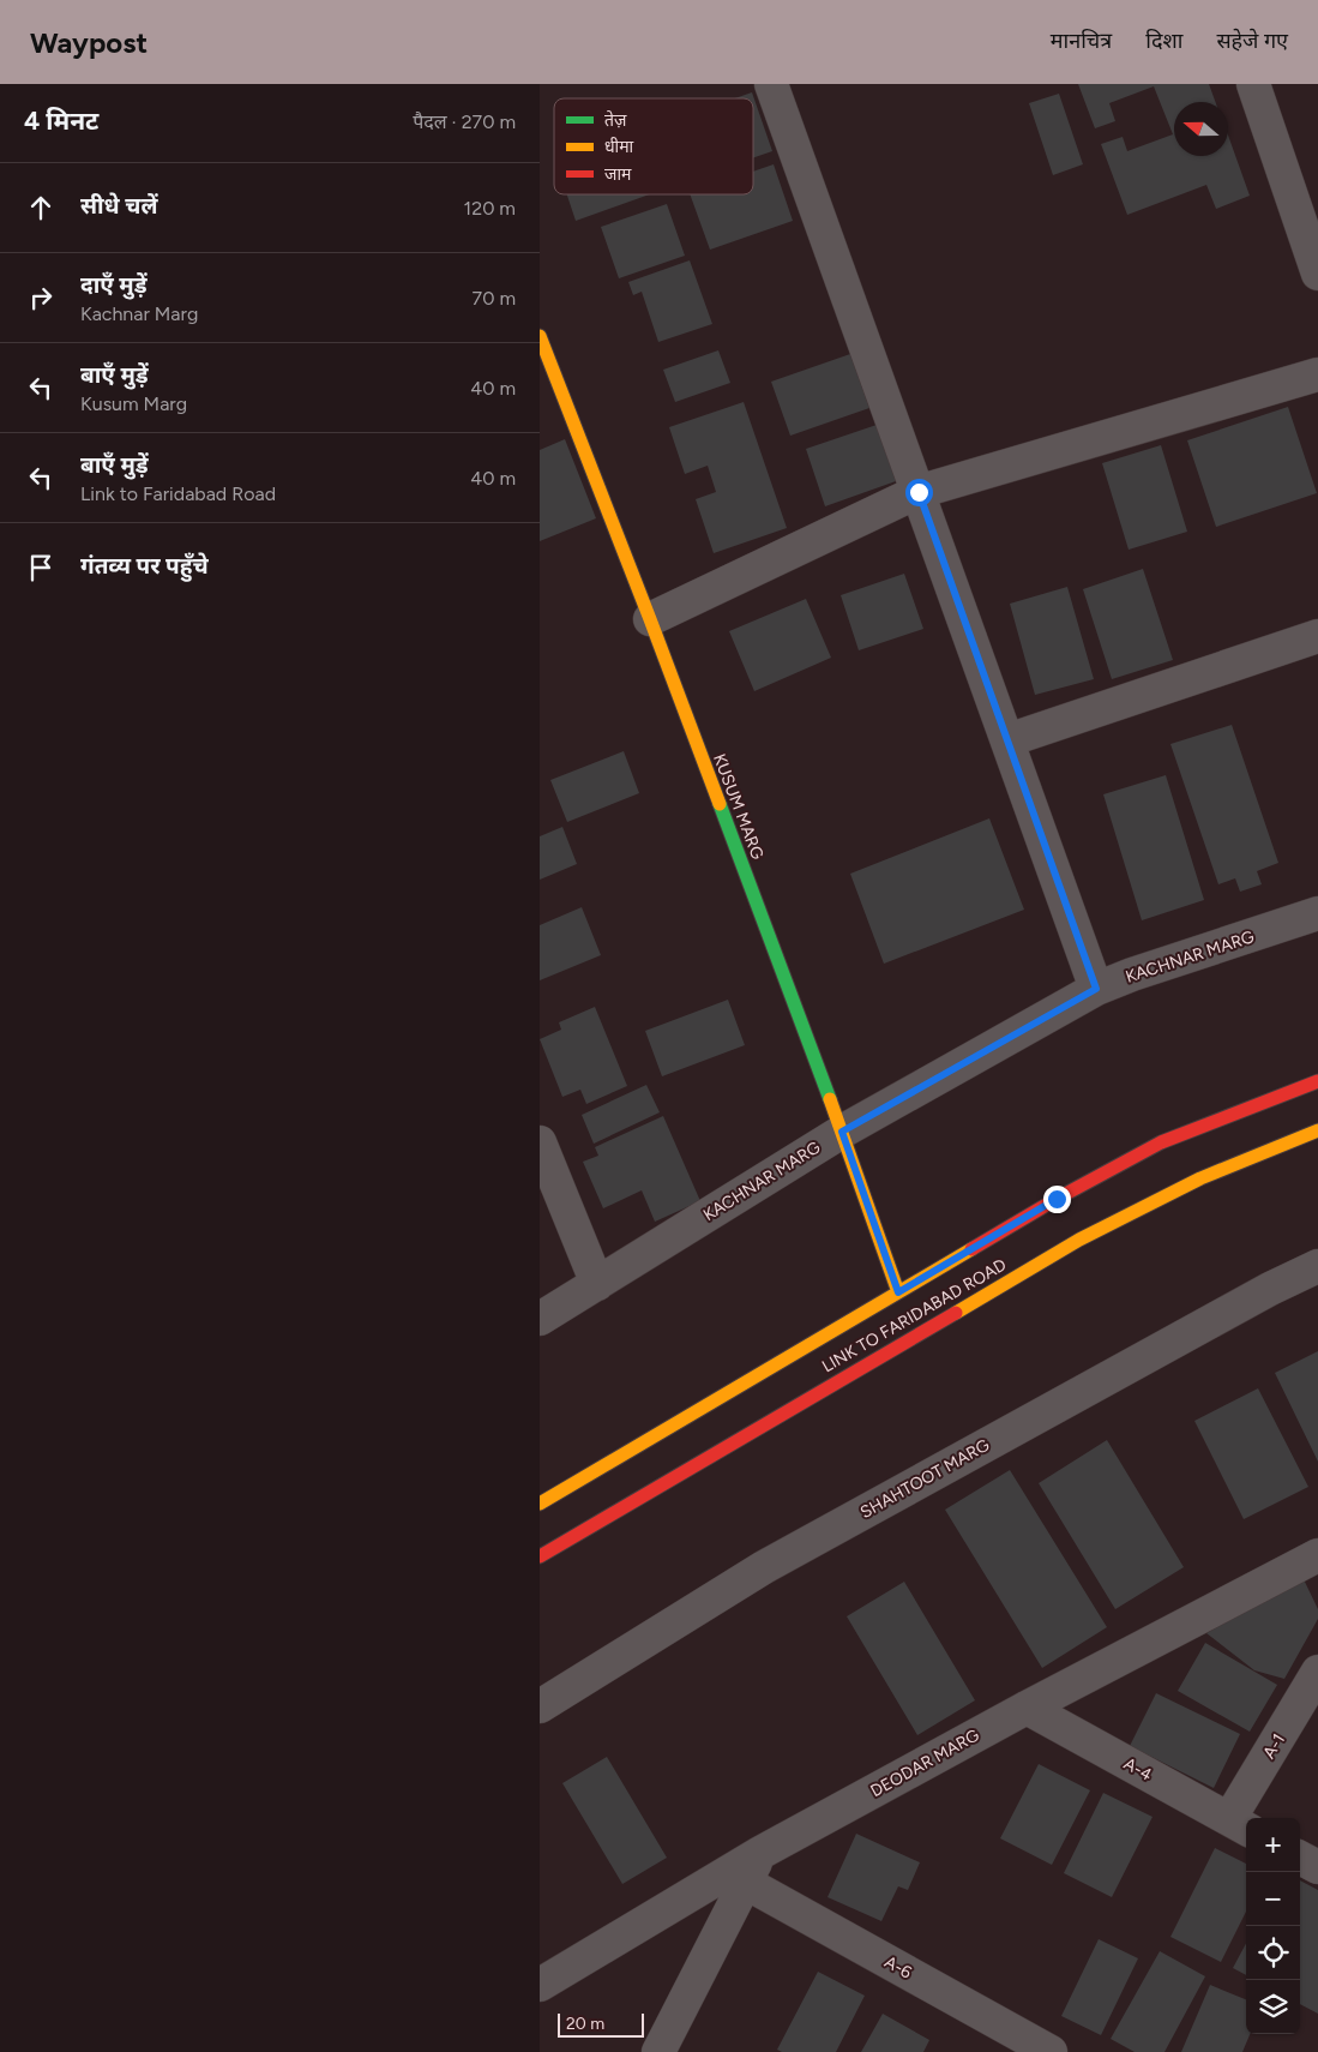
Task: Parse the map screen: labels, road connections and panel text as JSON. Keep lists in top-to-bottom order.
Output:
{
  "streets": {
    "main road": ["KUSUM MARG", "LINK TO FARIDABAD ROAD"],
    "street": [
      "KACHNAR MARG",
      "SHAHTOOT MARG",
      "A-1",
      "DEODAR MARG",
      "A-4",
      "A-6"
    ]
  },
  "crossings": [
    ["KUSUM MARG", "KACHNAR MARG"],
    ["KUSUM MARG", "LINK TO FARIDABAD ROAD"],
    ["A-1", "A-4"],
    ["DEODAR MARG", "A-4"]
  ],
  "legend": ["तेज़", "धीमा", "जाम"],
  "scale_bar": "20 m",
  "north": "left",
  "page": {
    "header": "Waypost",
    "nav": ["मानचित्र", "दिशा", "सहेजे गए"],
    "heading": ["4 मिनट", "पैदल · 270 m"],
    "list": [
      ["सीधे चलें", "120 m"],
      ["दाएँ मुड़ें", "Kachnar Marg", "70 m"],
      ["बाएँ मुड़ें", "Kusum Marg", "40 m"],
      ["बाएँ मुड़ें", "Link to Faridabad Road", "40 m"],
      "गंतव्य पर पहुँचे"
    ],
    "map_buttons": ["+", "−"],
    "scale": "20 m"
  }
}
